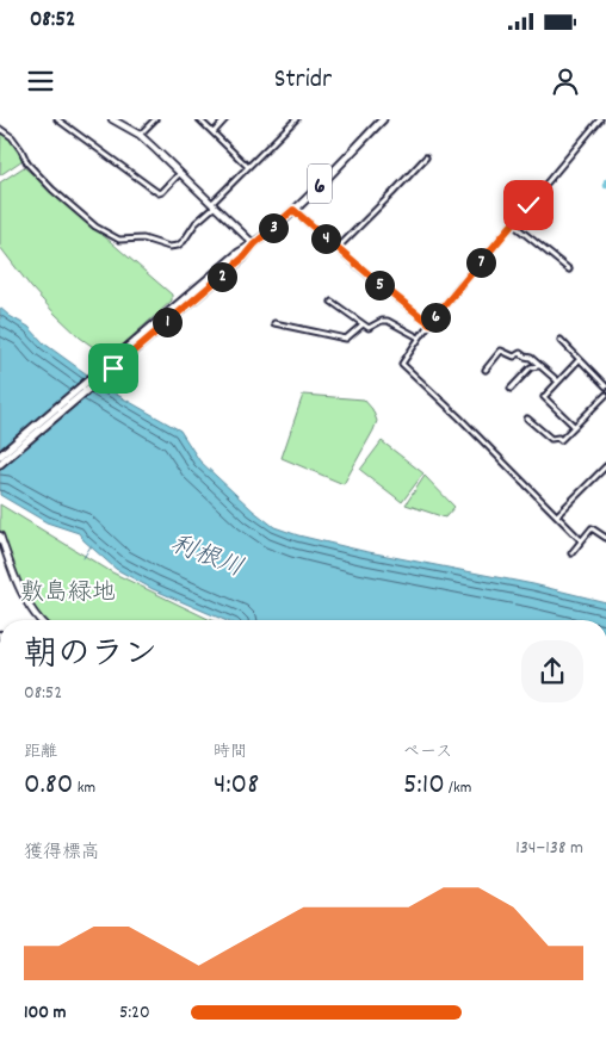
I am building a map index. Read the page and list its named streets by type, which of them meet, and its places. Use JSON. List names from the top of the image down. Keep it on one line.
{"streets":{"main road":["6"]},"water":["利根川"],"parks":["敷島緑地"],"page":{"status":"08:52","header":"Stridr","pins":["3","4","7","2","5","6","1"],"heading":["朝のラン","08:52"],"stats":[["距離","0.80 km"],["時間","4:08"],["ペース","5:10 /km"]],"chart":["獲得標高","134–138 m"],"list":[{"name":"100 m","note":"5:20"}]}}
